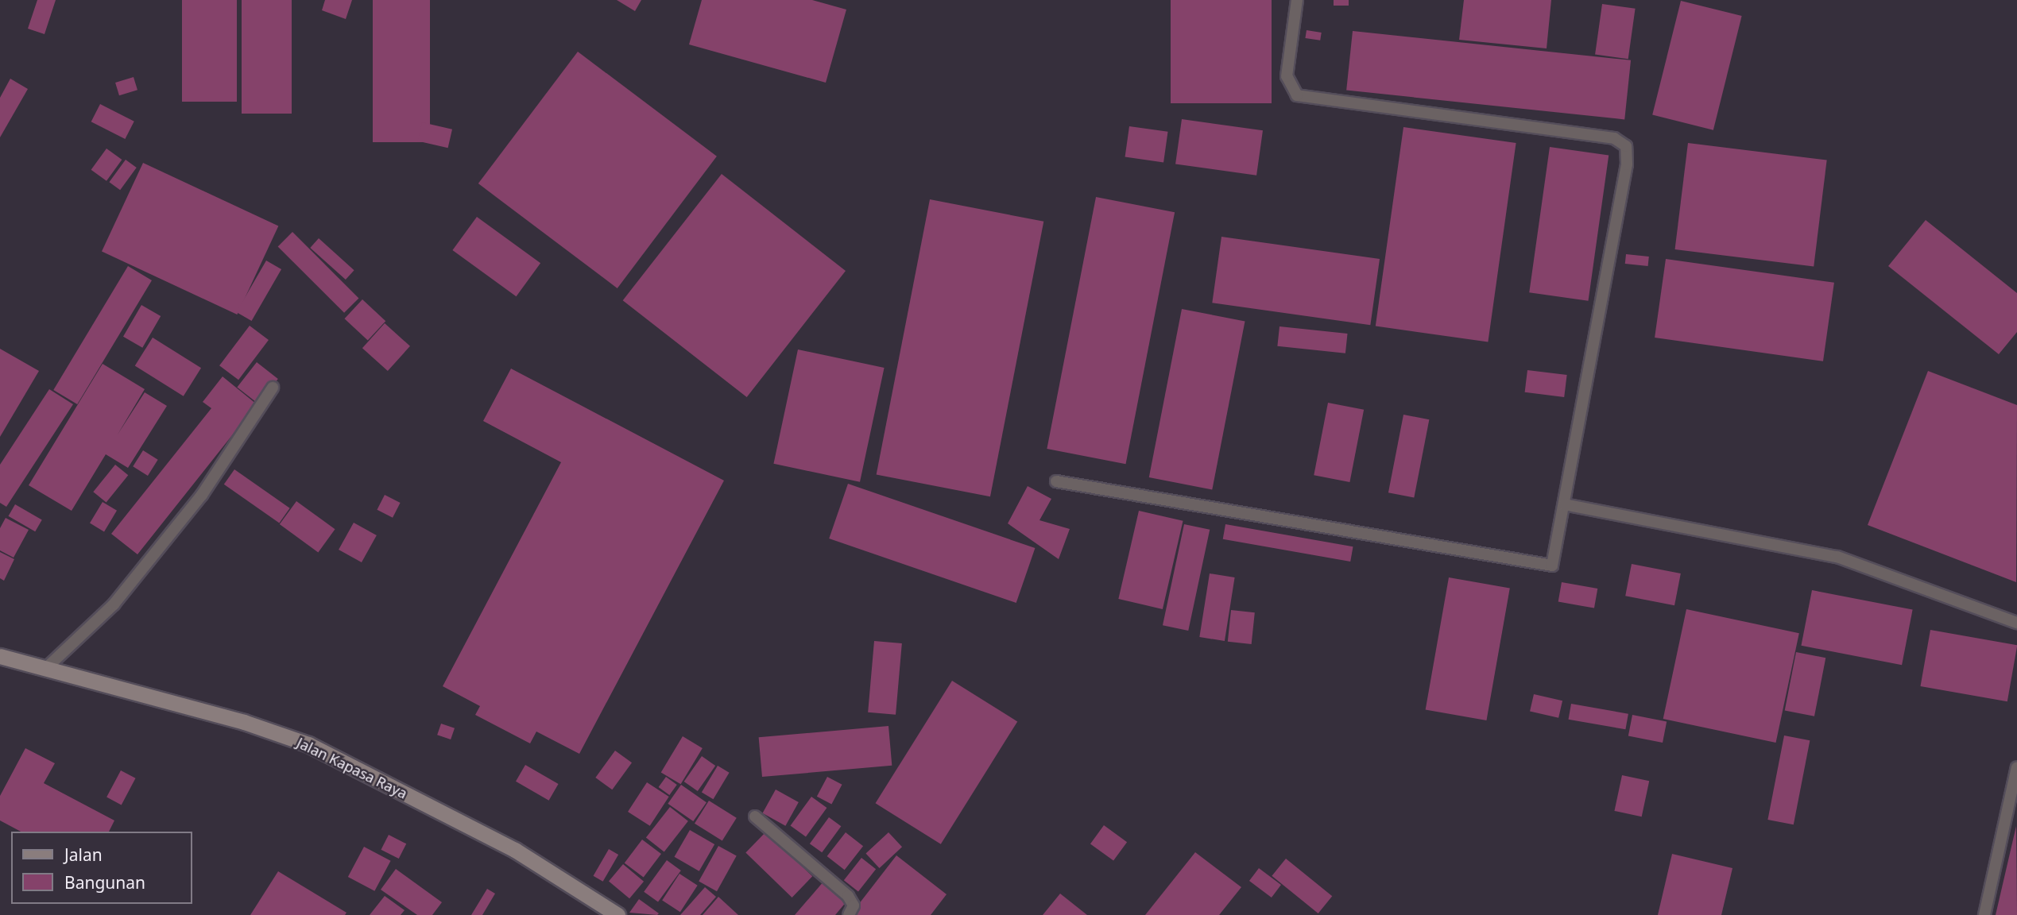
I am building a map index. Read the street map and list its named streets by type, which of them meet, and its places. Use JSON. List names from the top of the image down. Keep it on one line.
{"streets":{"main road":["Jalan Kapasa Raya"]},"legend":["Jalan","Bangunan"]}
